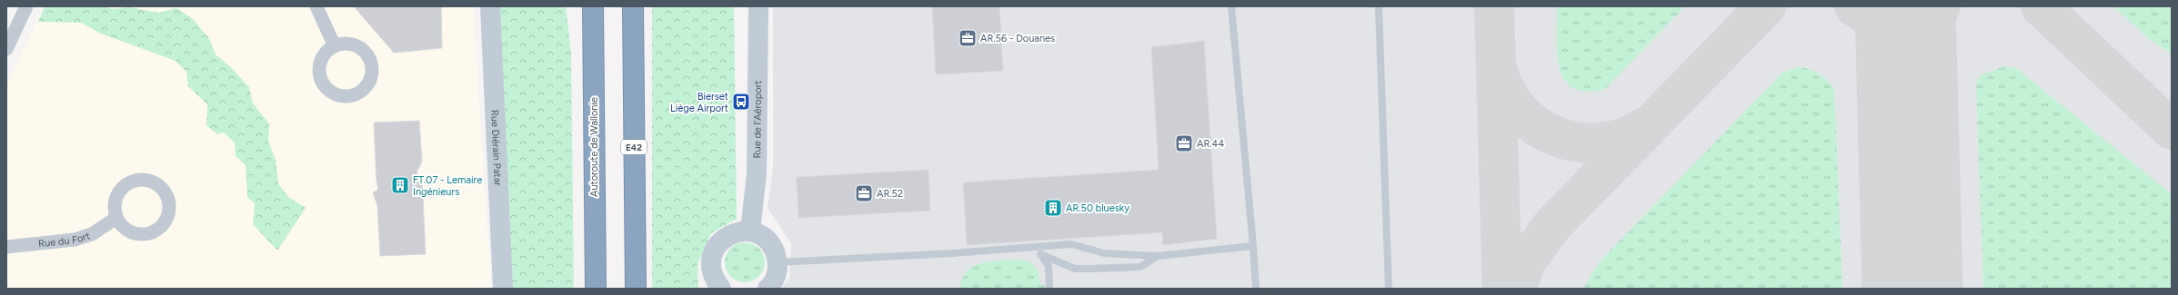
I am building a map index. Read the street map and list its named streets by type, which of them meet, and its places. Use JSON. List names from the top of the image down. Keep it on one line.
{"streets":{"highway":["Autoroute de Wallonie","E42"],"street":["Rue de l'Aéroport","Rue Diérain Patar","Rue du Fort"]},"places":{"office":["AR.56 - Douanes","AR.44","AR.52"],"bus stop":["Bierset Liège Airport"],"building":["FT.07 - Lemaire Ingénieurs","AR.50 bluesky"]}}
